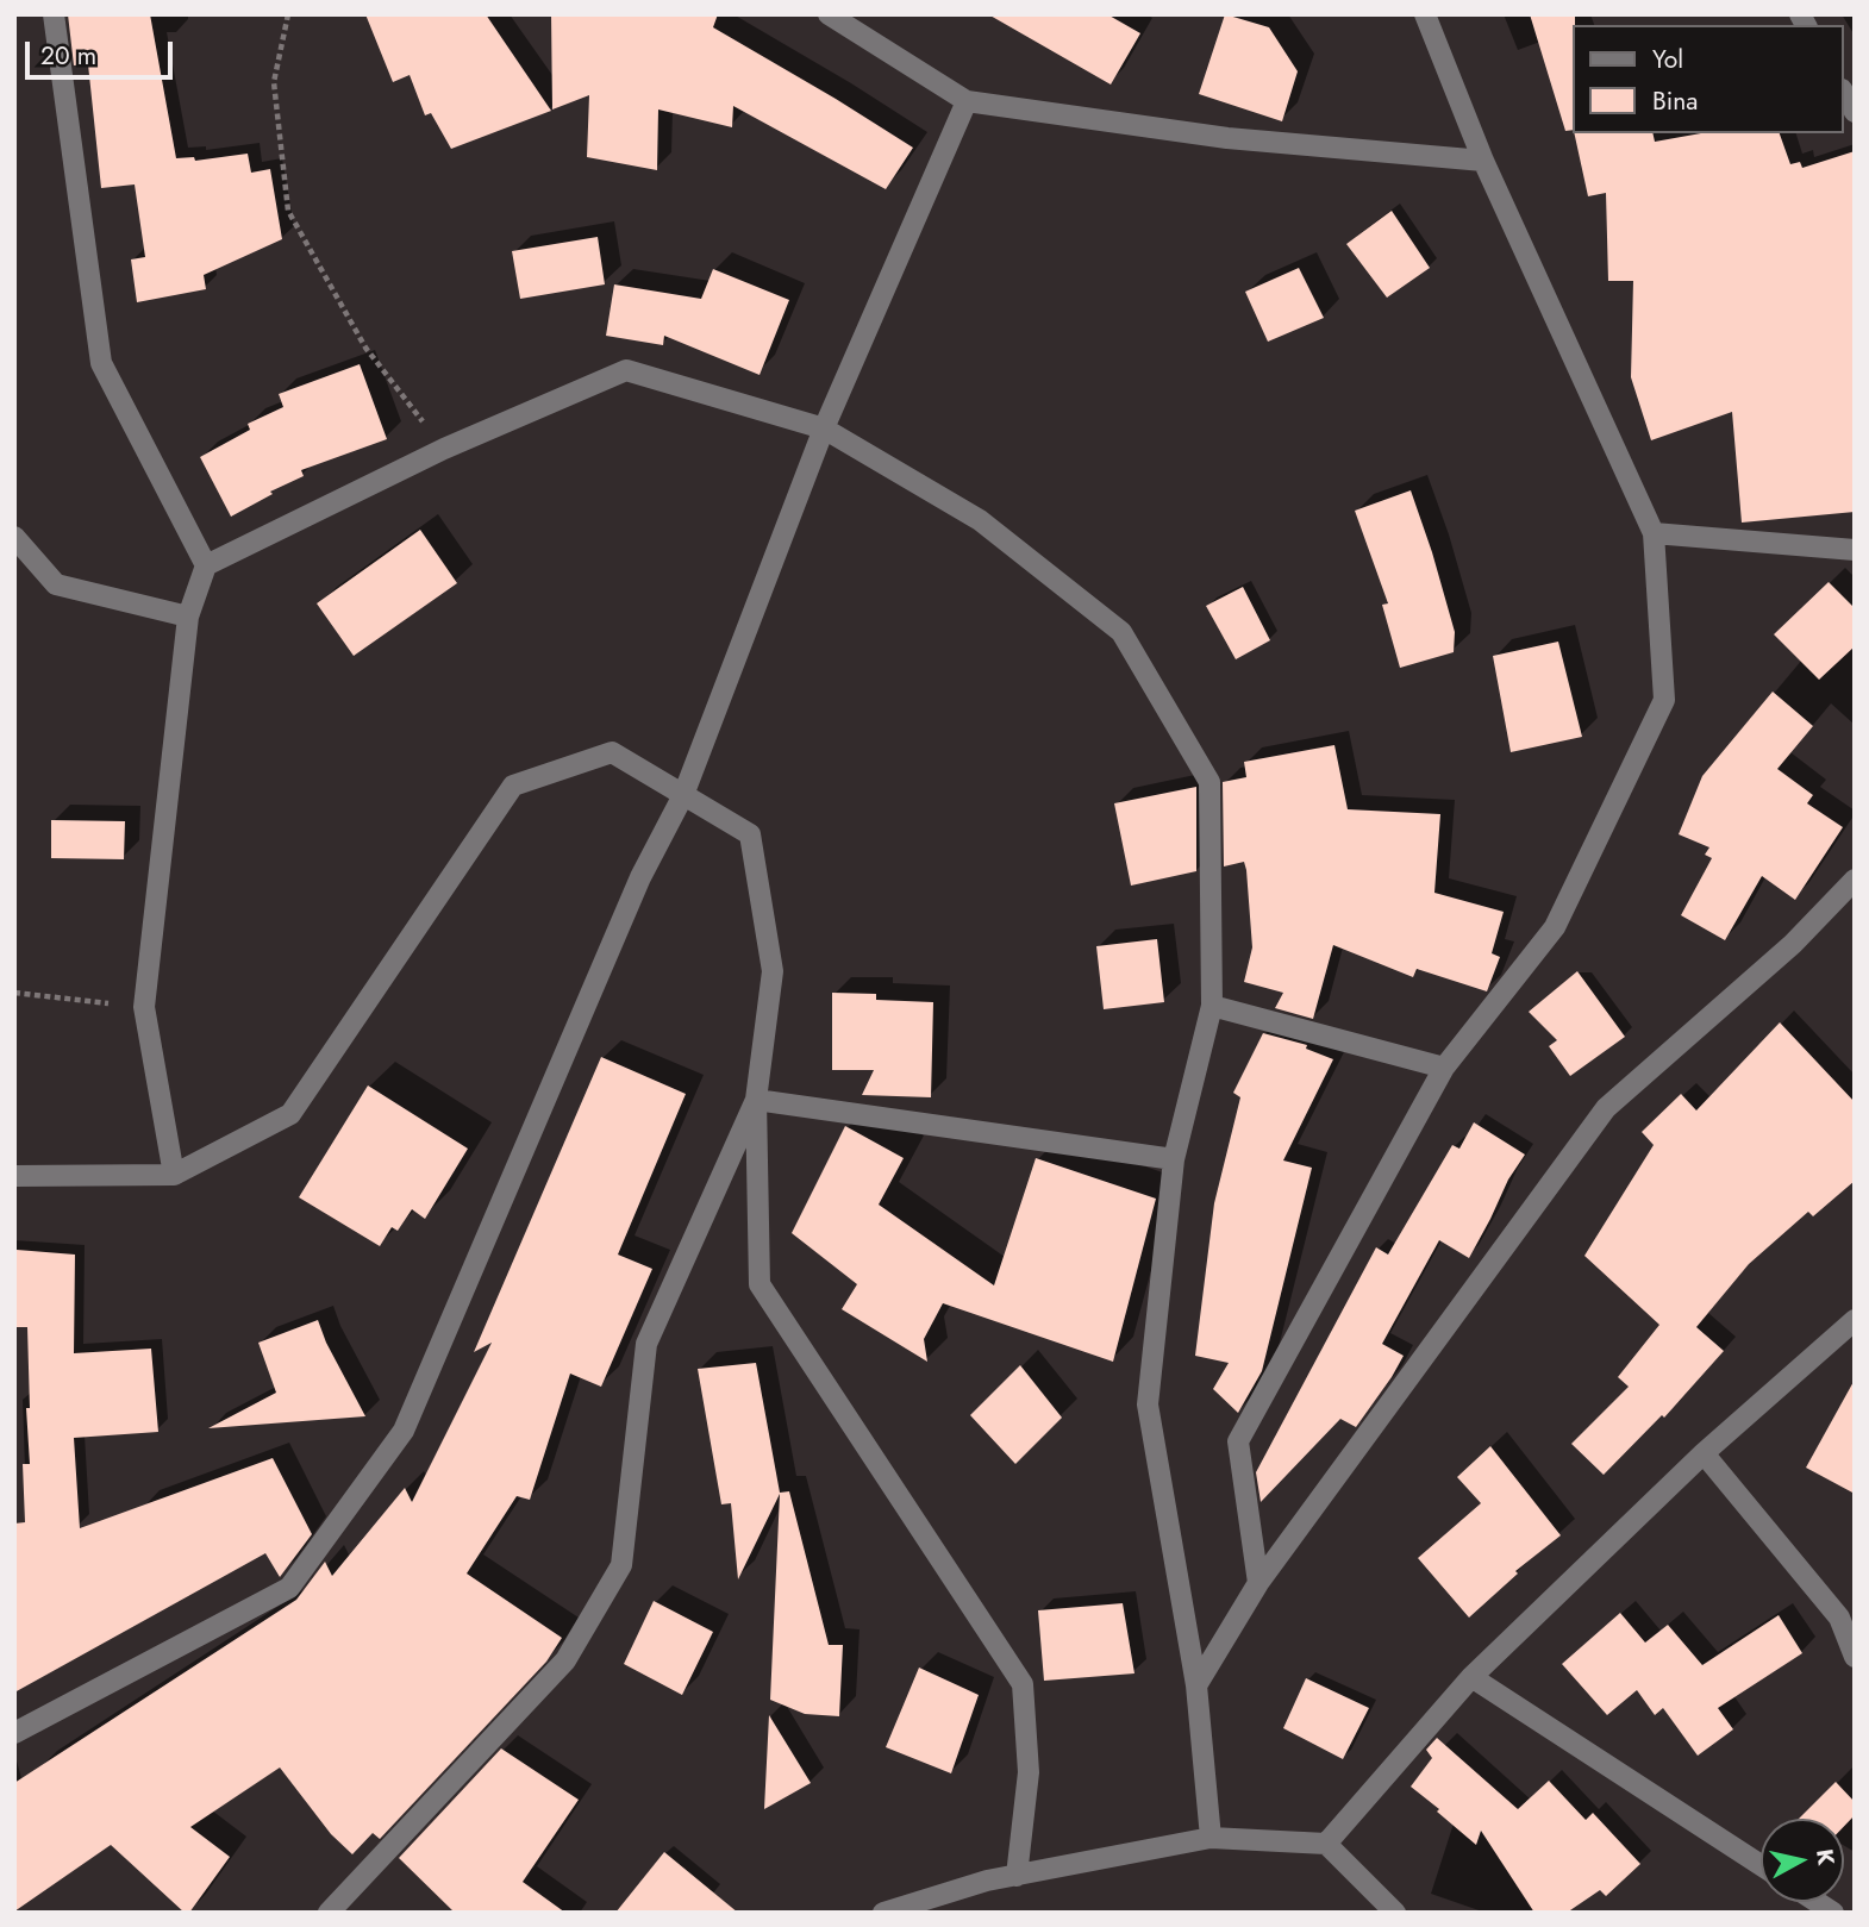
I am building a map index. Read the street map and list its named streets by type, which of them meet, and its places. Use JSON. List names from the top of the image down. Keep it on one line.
{"legend":["Yol","Bina"],"scale_bar":"20 m","north":"right"}
